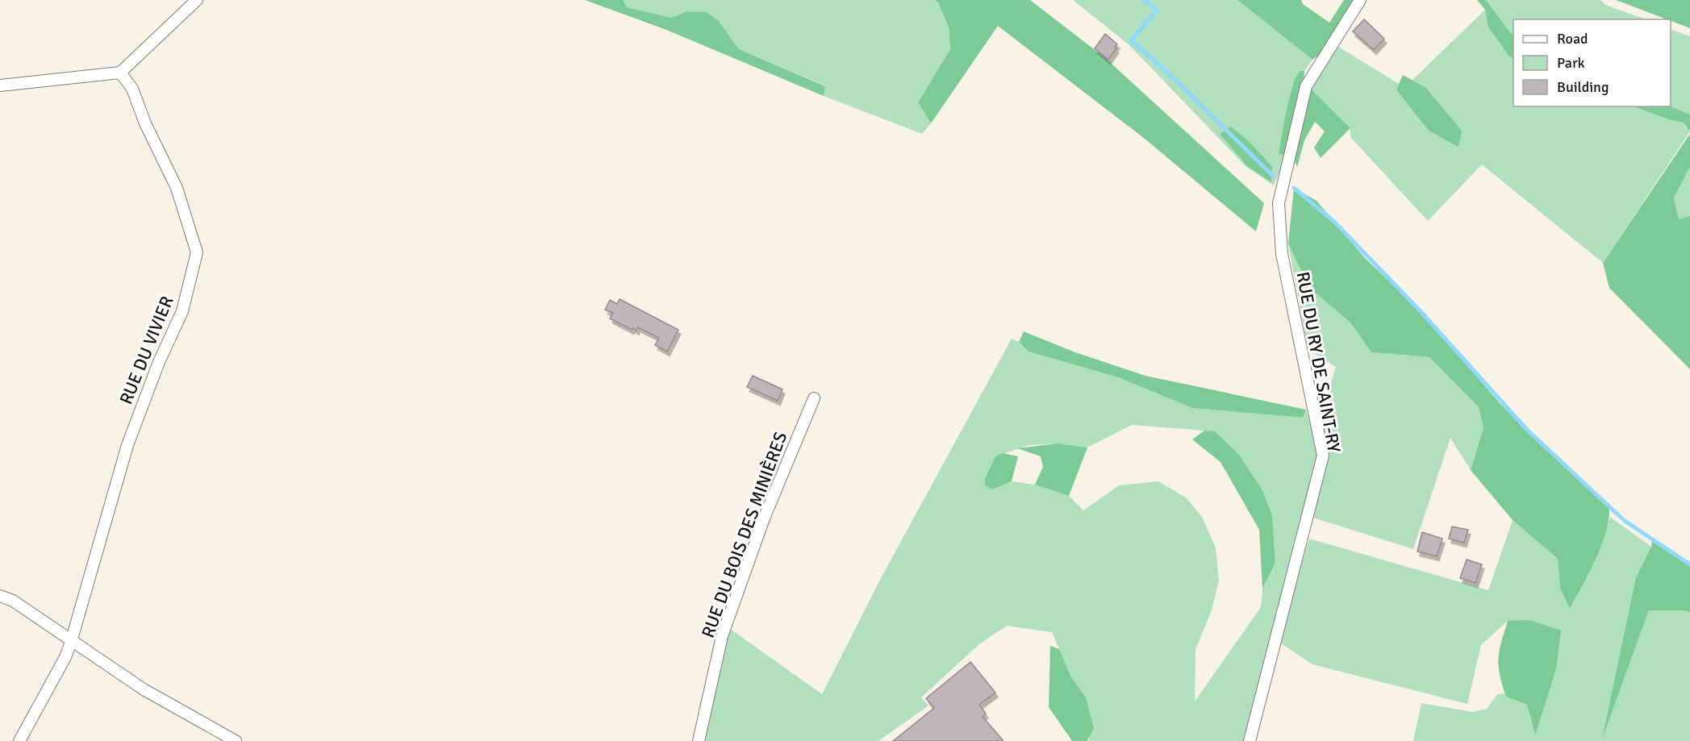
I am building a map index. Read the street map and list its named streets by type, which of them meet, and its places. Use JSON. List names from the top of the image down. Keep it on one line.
{"streets":{"street":["RUE DU VIVIER","RUE DU RY DE SAINT-RY","RUE DU BOIS DES MINIÈRES"]},"legend":["Road","Park","Building"]}
